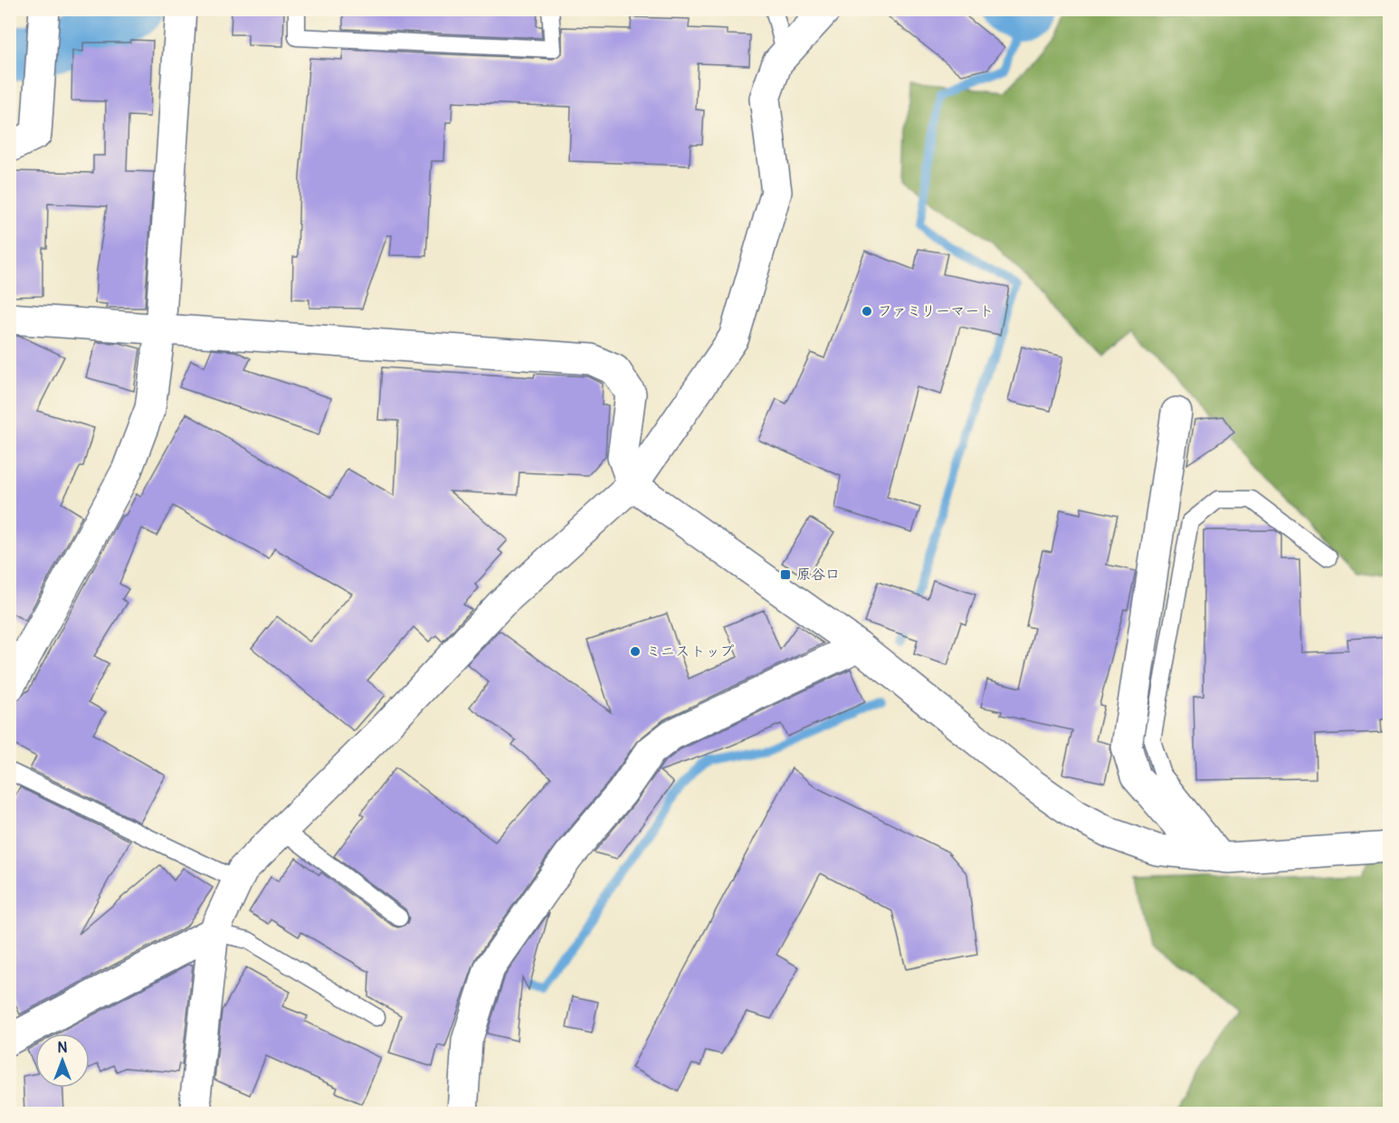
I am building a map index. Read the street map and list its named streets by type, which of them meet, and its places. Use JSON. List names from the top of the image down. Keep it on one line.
{"places":{"other":["ファミリーマート","ミニストップ"],"transit":["原谷口"]},"north":"top"}
